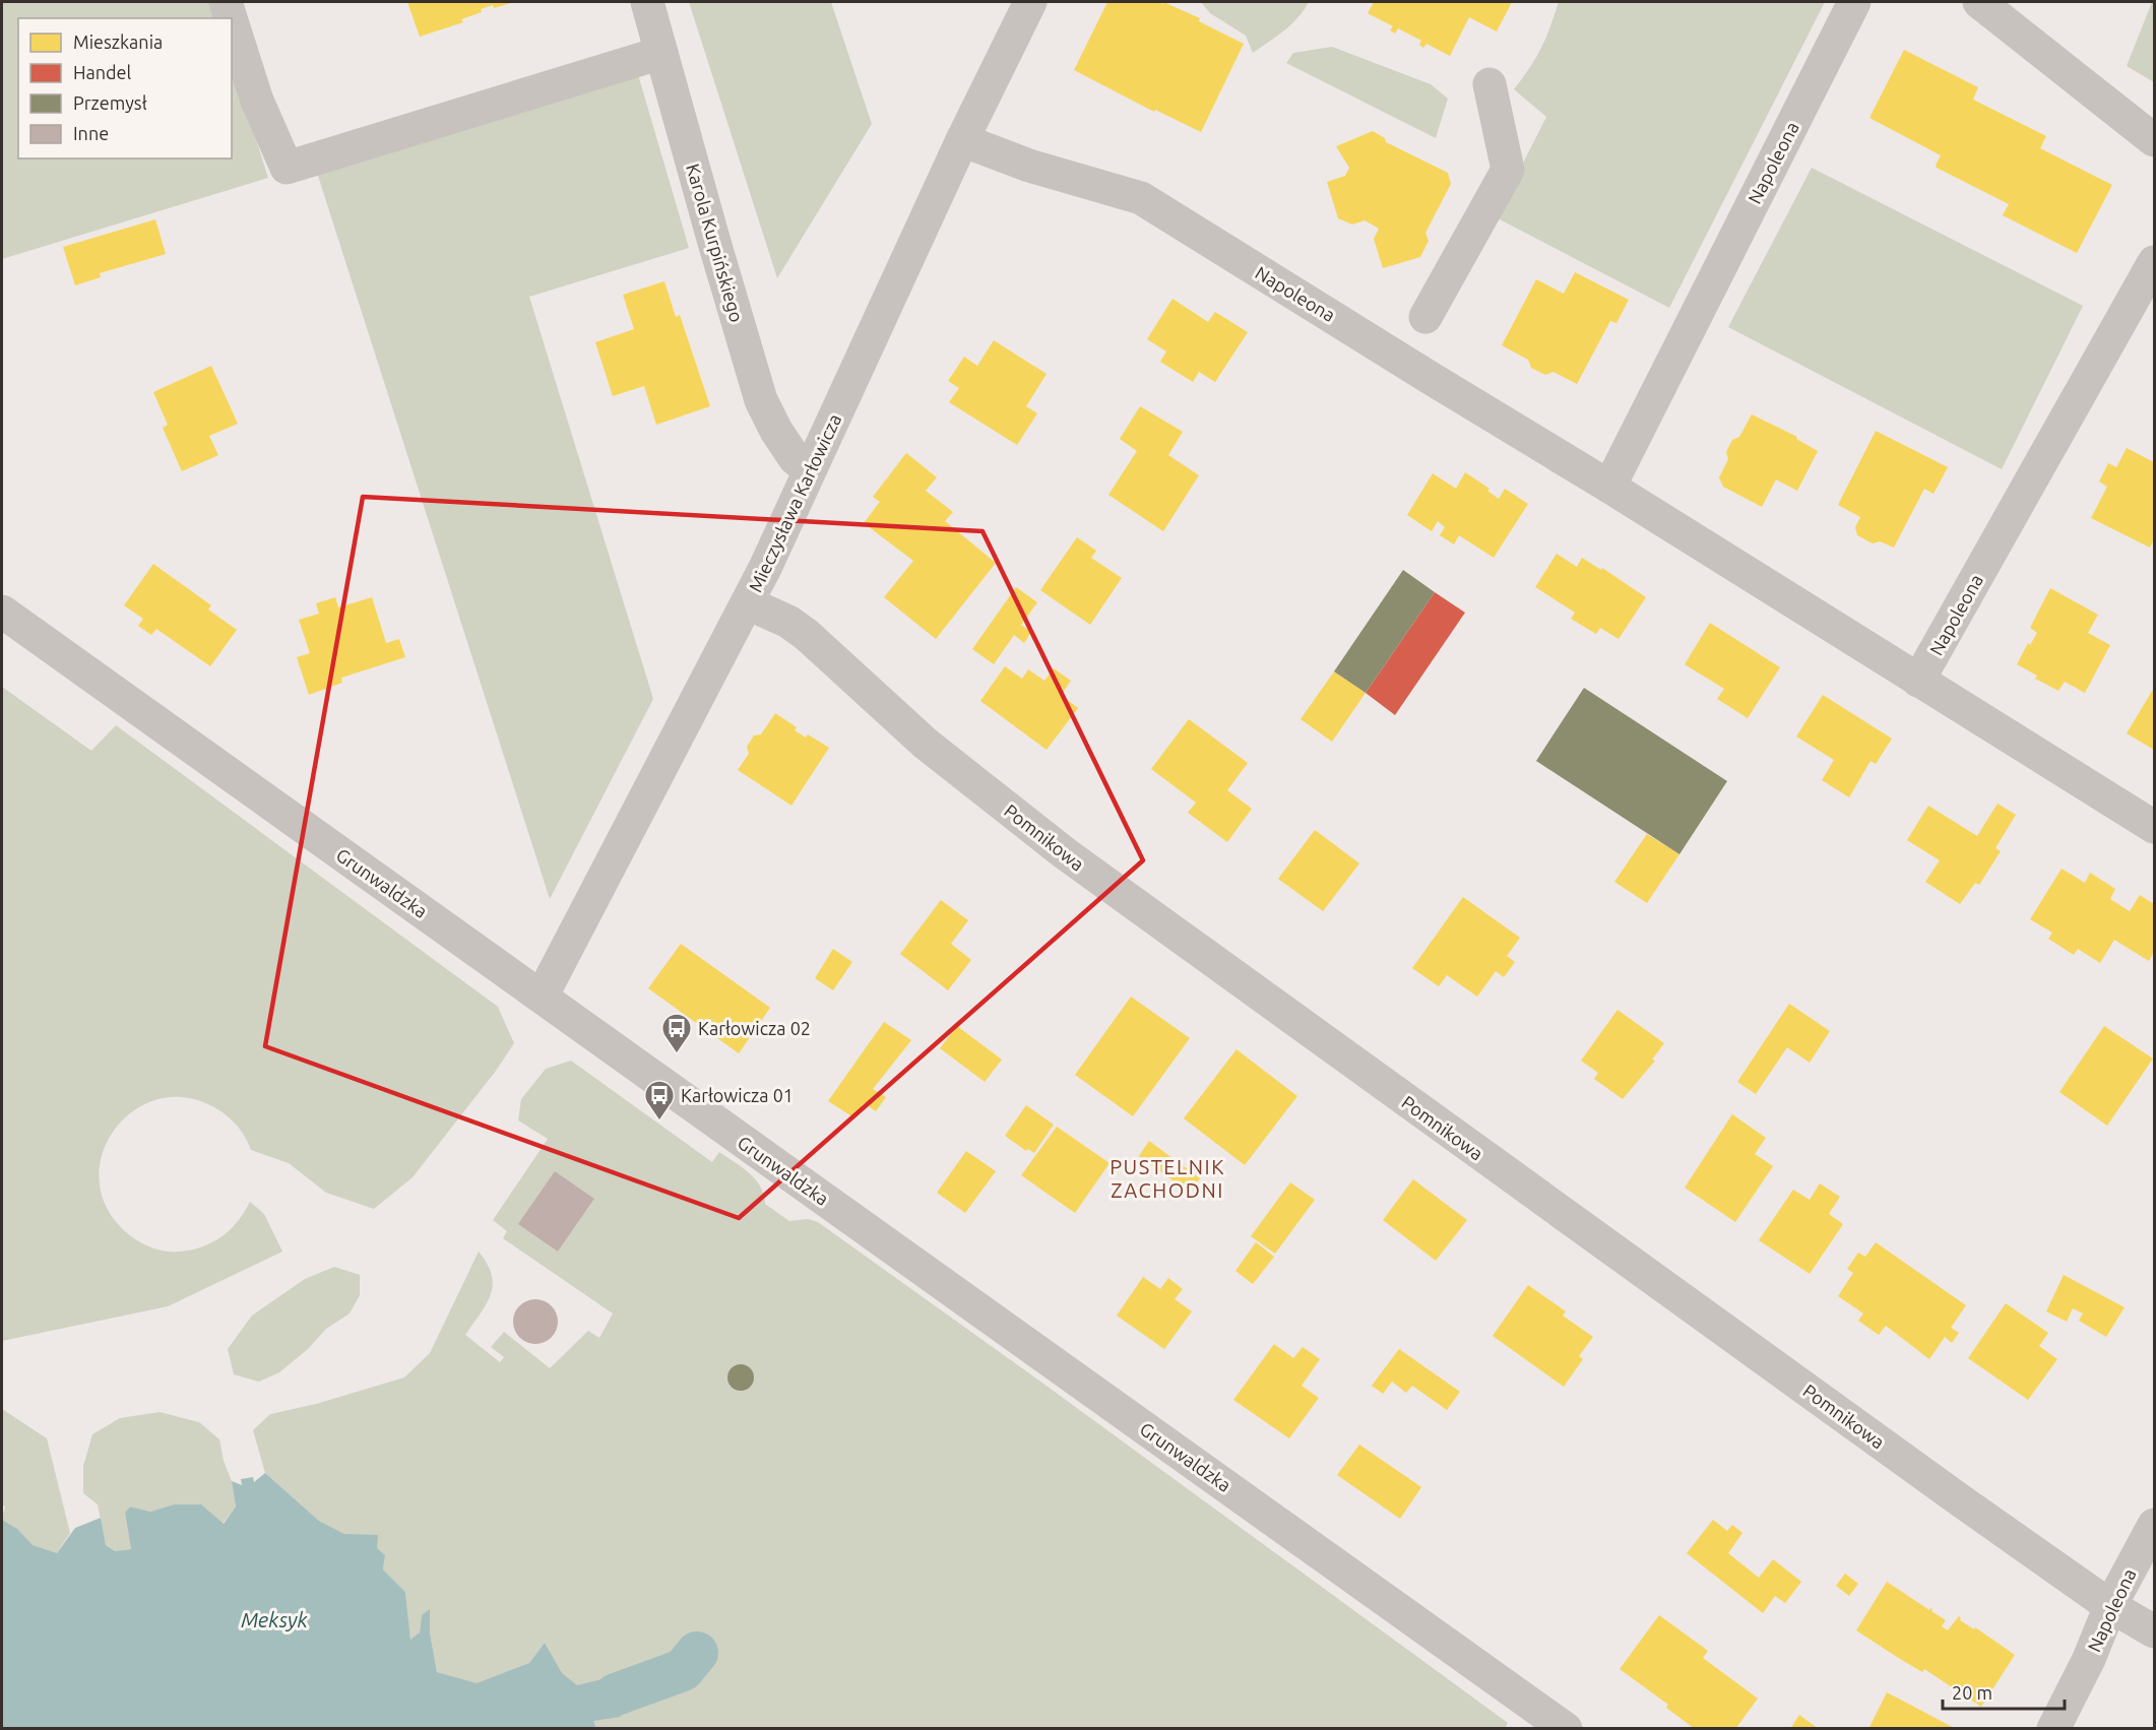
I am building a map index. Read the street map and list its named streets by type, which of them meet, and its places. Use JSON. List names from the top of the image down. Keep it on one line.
{"streets":{"street":["Napoleona","Karola Kurpińskiego","Mieczysława Karłowicza","Pomnikowa","Grunwaldzka"]},"crossings":[["Napoleona","Mieczysława Karłowicza"],["Napoleona","Pomnikowa"],["Karola Kurpińskiego","Mieczysława Karłowicza"],["Mieczysława Karłowicza","Pomnikowa"],["Mieczysława Karłowicza","Grunwaldzka"]],"districts":["PUSTELNIK ZACHODNI"],"water":["Meksyk"],"places":{"bus stop":["Karłowicza 02","Karłowicza 01"]},"legend":["Mieszkania","Handel","Przemysł","Inne"],"scale_bar":"20 m"}
